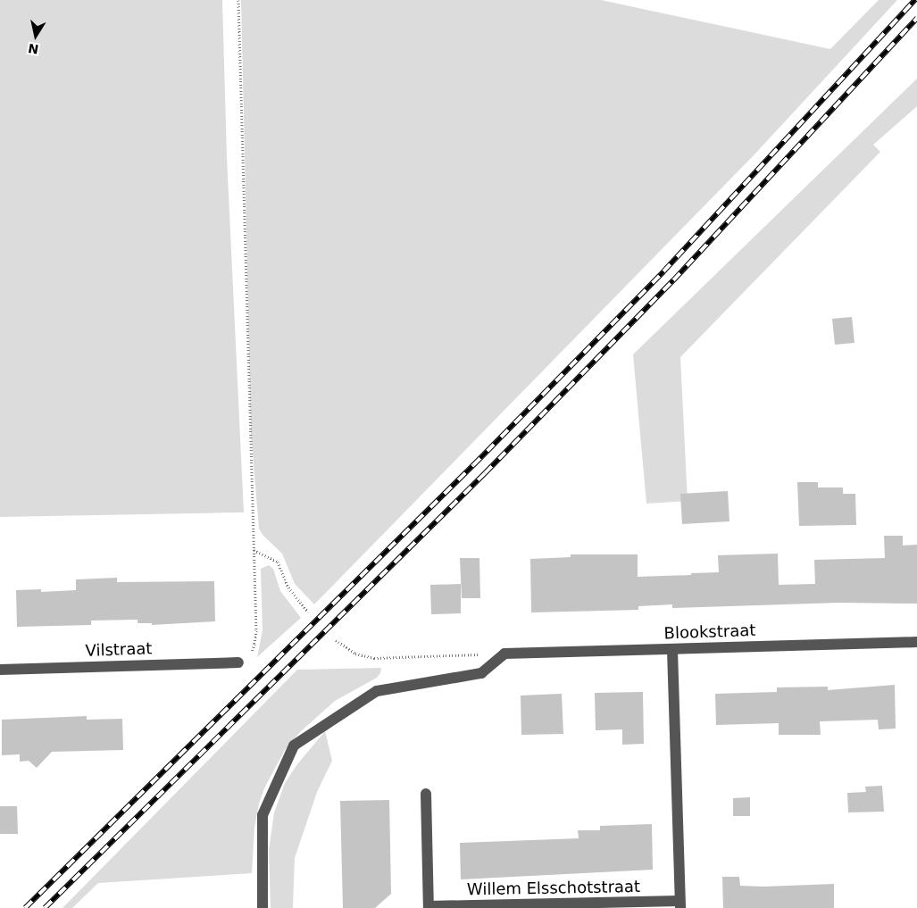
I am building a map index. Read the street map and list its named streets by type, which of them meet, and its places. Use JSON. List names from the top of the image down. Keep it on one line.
{"streets":{"street":["Blookstraat","Vilstraat","Willem Elsschotstraat"]},"crossings":[["Blookstraat","Willem Elsschotstraat"]],"north":"bottom"}
